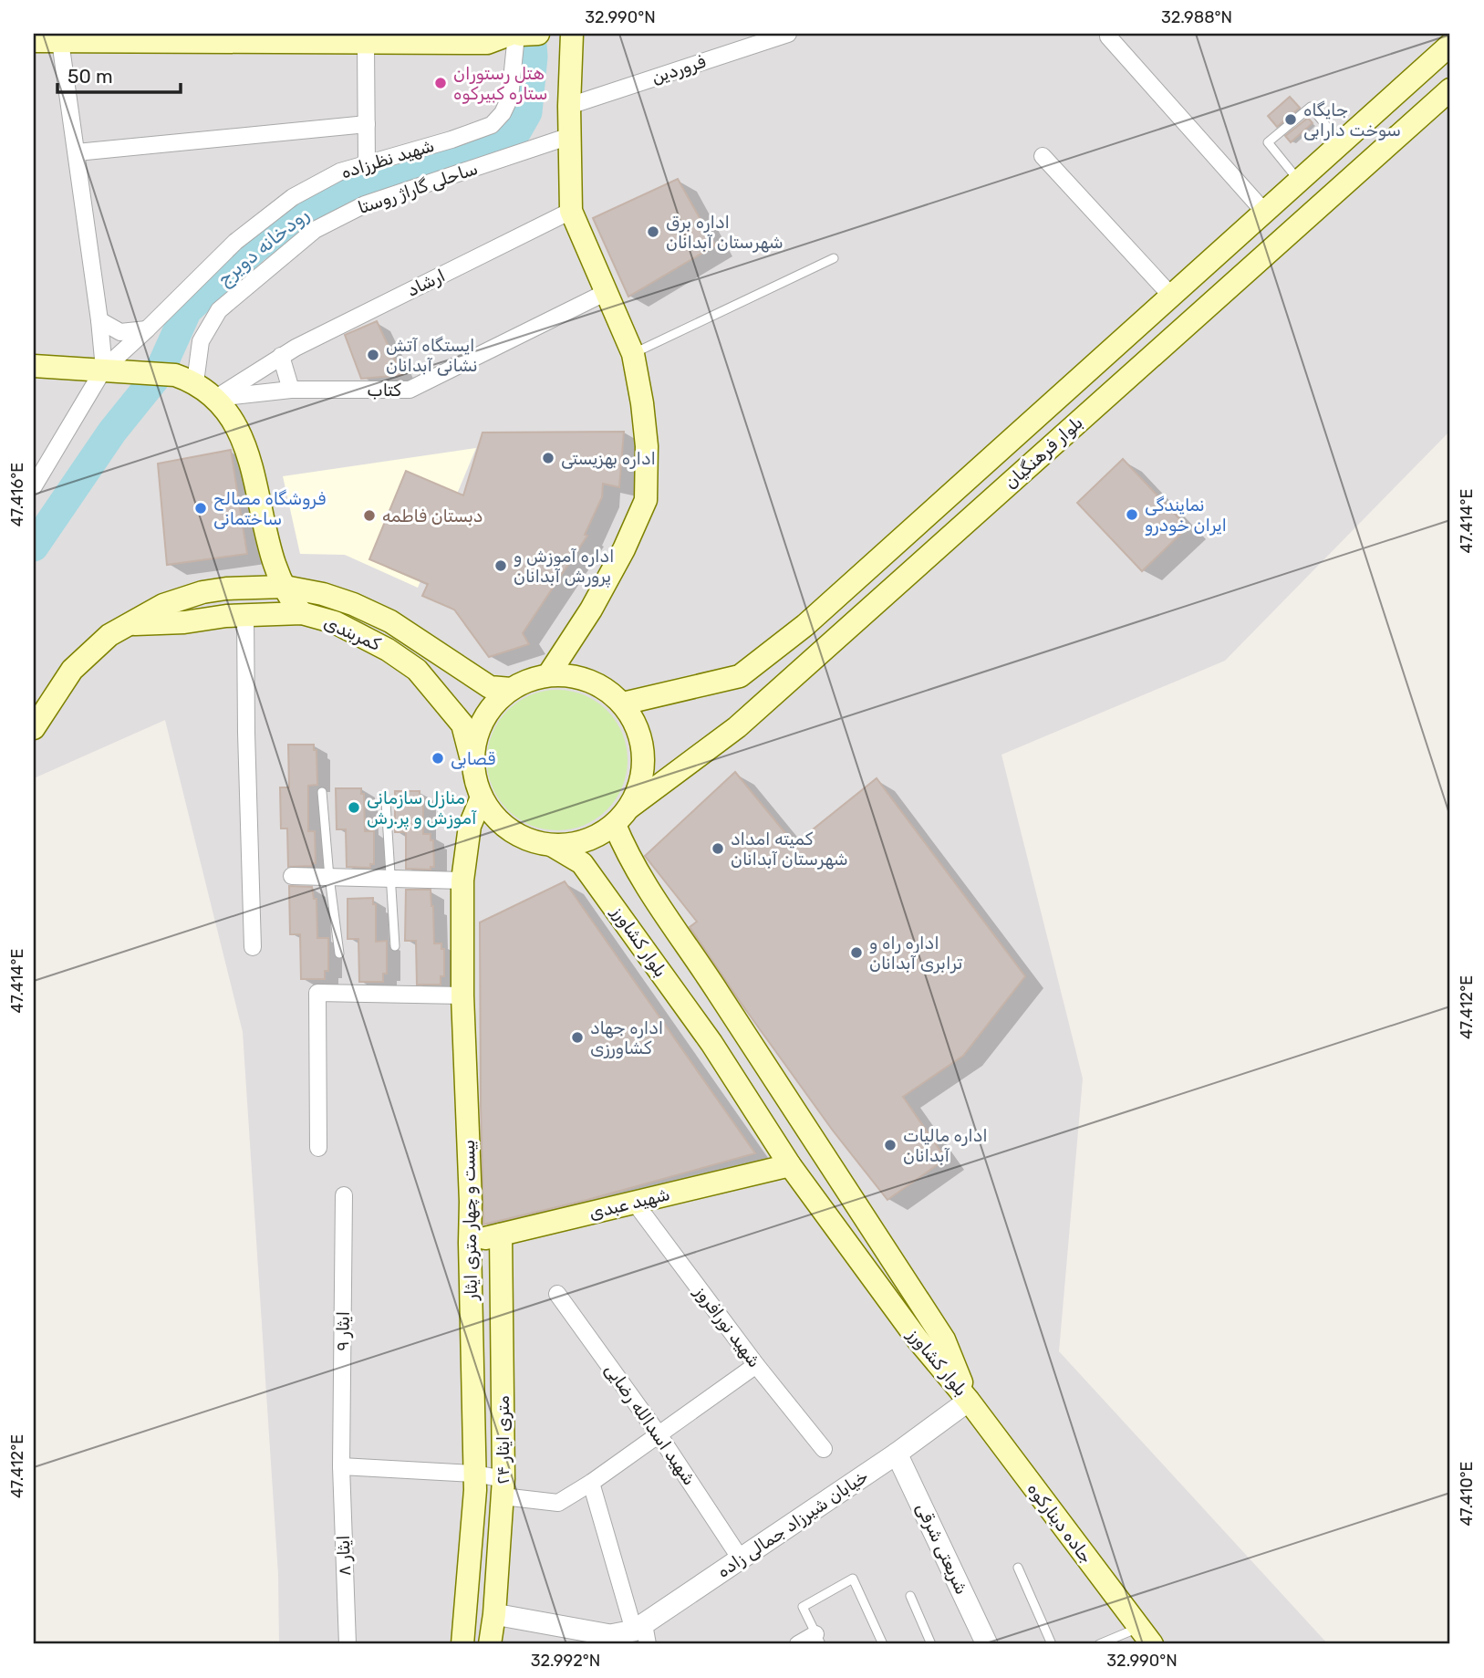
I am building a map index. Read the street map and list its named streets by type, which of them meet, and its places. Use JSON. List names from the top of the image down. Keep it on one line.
{"streets":{"main road":["بلوار فرهنگیان","کمربندی","بلوار کشاورز","شهید عبدی","بیست و چهار متری ایثار","۲۴ متری ایثار","جاده دینارکوه"],"street":["فروردین","شهید نظرزاده","ساحلی گاراژ روستا","ارشاد","کتاب","شهید نورافروز","ایثار ۹","شهید اسدالله رضایی","خیابان شیرزاد جمالی زاده","شریعتی شرقی","ایثار ۸"]},"crossings":[["ارشاد","کتاب"],["بلوار فرهنگیان","کمربندی"],["بلوار فرهنگیان","بلوار کشاورز"],["بلوار فرهنگیان","بیست و چهار متری ایثار"],["کمربندی","بلوار کشاورز"],["کمربندی","بیست و چهار متری ایثار"],["بلوار کشاورز","شهید عبدی"],["بلوار کشاورز","بیست و چهار متری ایثار"],["بلوار کشاورز","جاده دینارکوه"],["بلوار کشاورز","خیابان شیرزاد جمالی زاده"],["شهید عبدی","بیست و چهار متری ایثار"],["شهید عبدی","شهید نورافروز"],["شهید عبدی","۲۴ متری ایثار"],["ایثار ۹","ایثار ۸"],["شهید اسدالله رضایی","خیابان شیرزاد جمالی زاده"],["جاده دینارکوه","خیابان شیرزاد جمالی زاده"],["خیابان شیرزاد جمالی زاده","شریعتی شرقی"]],"water":["رودخانه دویرج"],"places":["هتل رستوران ستاره کبیرکوه","جایگاه سوخت دارابی","اداره برق شهرستان آبدانان","ایستگاه آتش نشانی آبدانان","اداره بهزیستی","فروشگاه مصالح ساختمانی","نمایندگی ایران خودرو","دبستان فاطمه","اداره آموزش و پرورش آبدانان","قصابی","منازل سازمانی آموزش و پر.رش","کمیته امداد شهرستان آبدانان","اداره راه و ترابری آبدانان","اداره جهاد کشاورزی","اداره مالیات آبدانان"],"scale_bar":"50 m","coordinates":["32.990°N","32.988°N","47.416°E","47.414°E","47.412°E","47.410°E","32.992°N"]}
